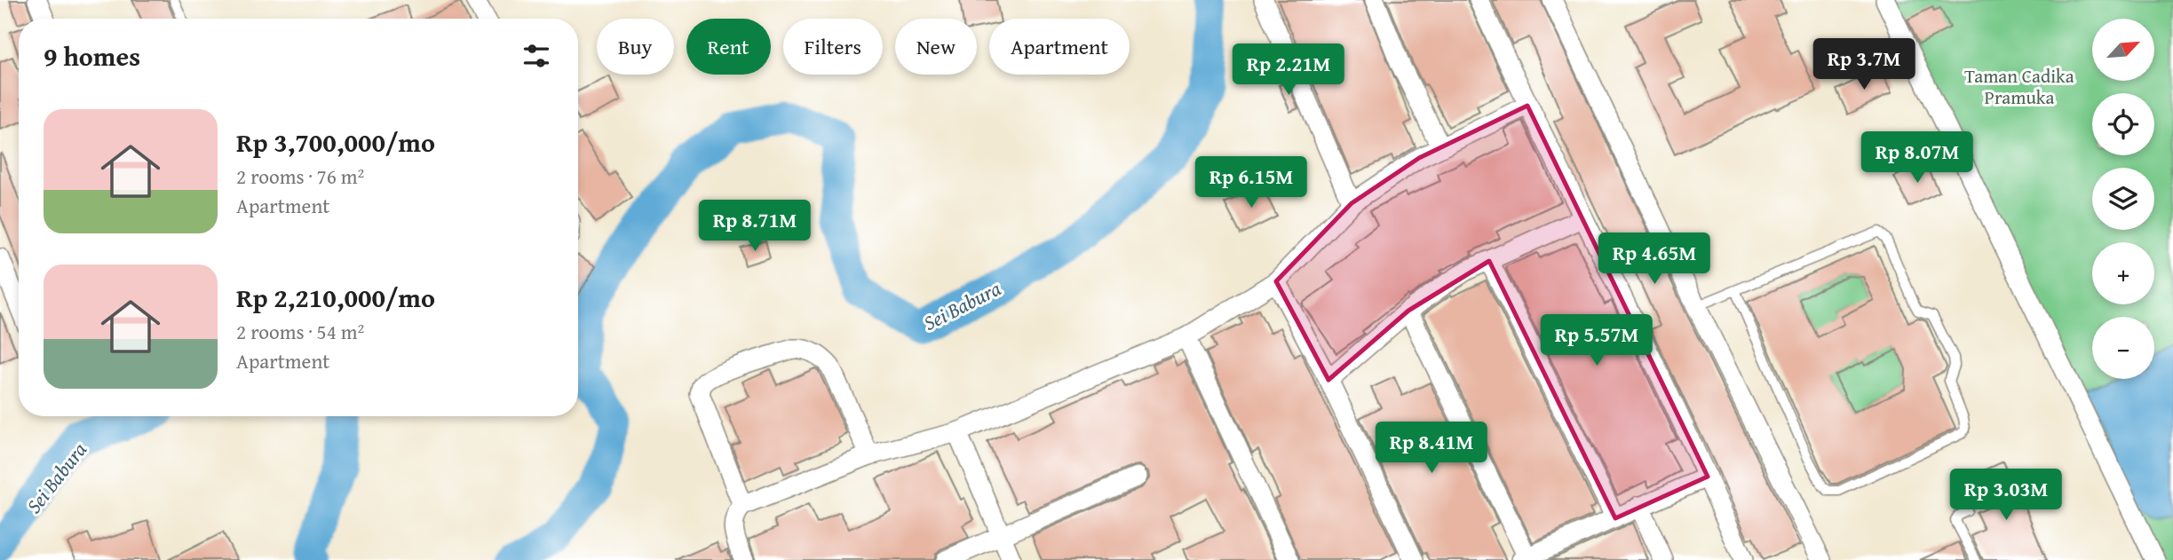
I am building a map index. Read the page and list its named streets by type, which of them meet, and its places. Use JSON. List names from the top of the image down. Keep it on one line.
{"water":["Sei Babura"],"parks":["Taman Cadika Pramuka"],"north":"top right","page":{"map_buttons":["+","−"],"chip":["Buy","Rent","Filters","New","Apartment"],"heading":"9 homes","price":["Rp 3.7M","Rp 2.21M","Rp 8.07M","Rp 6.15M","Rp 8.71M","Rp 4.65M","Rp 5.57M","Rp 8.41M","Rp 3.03M"],"list":[{"name":"Rp 3,700,000/mo","note":"2 rooms · 76 m² · Apartment"},{"name":"Rp 2,210,000/mo","note":"2 rooms · 54 m² · Apartment"}]}}
